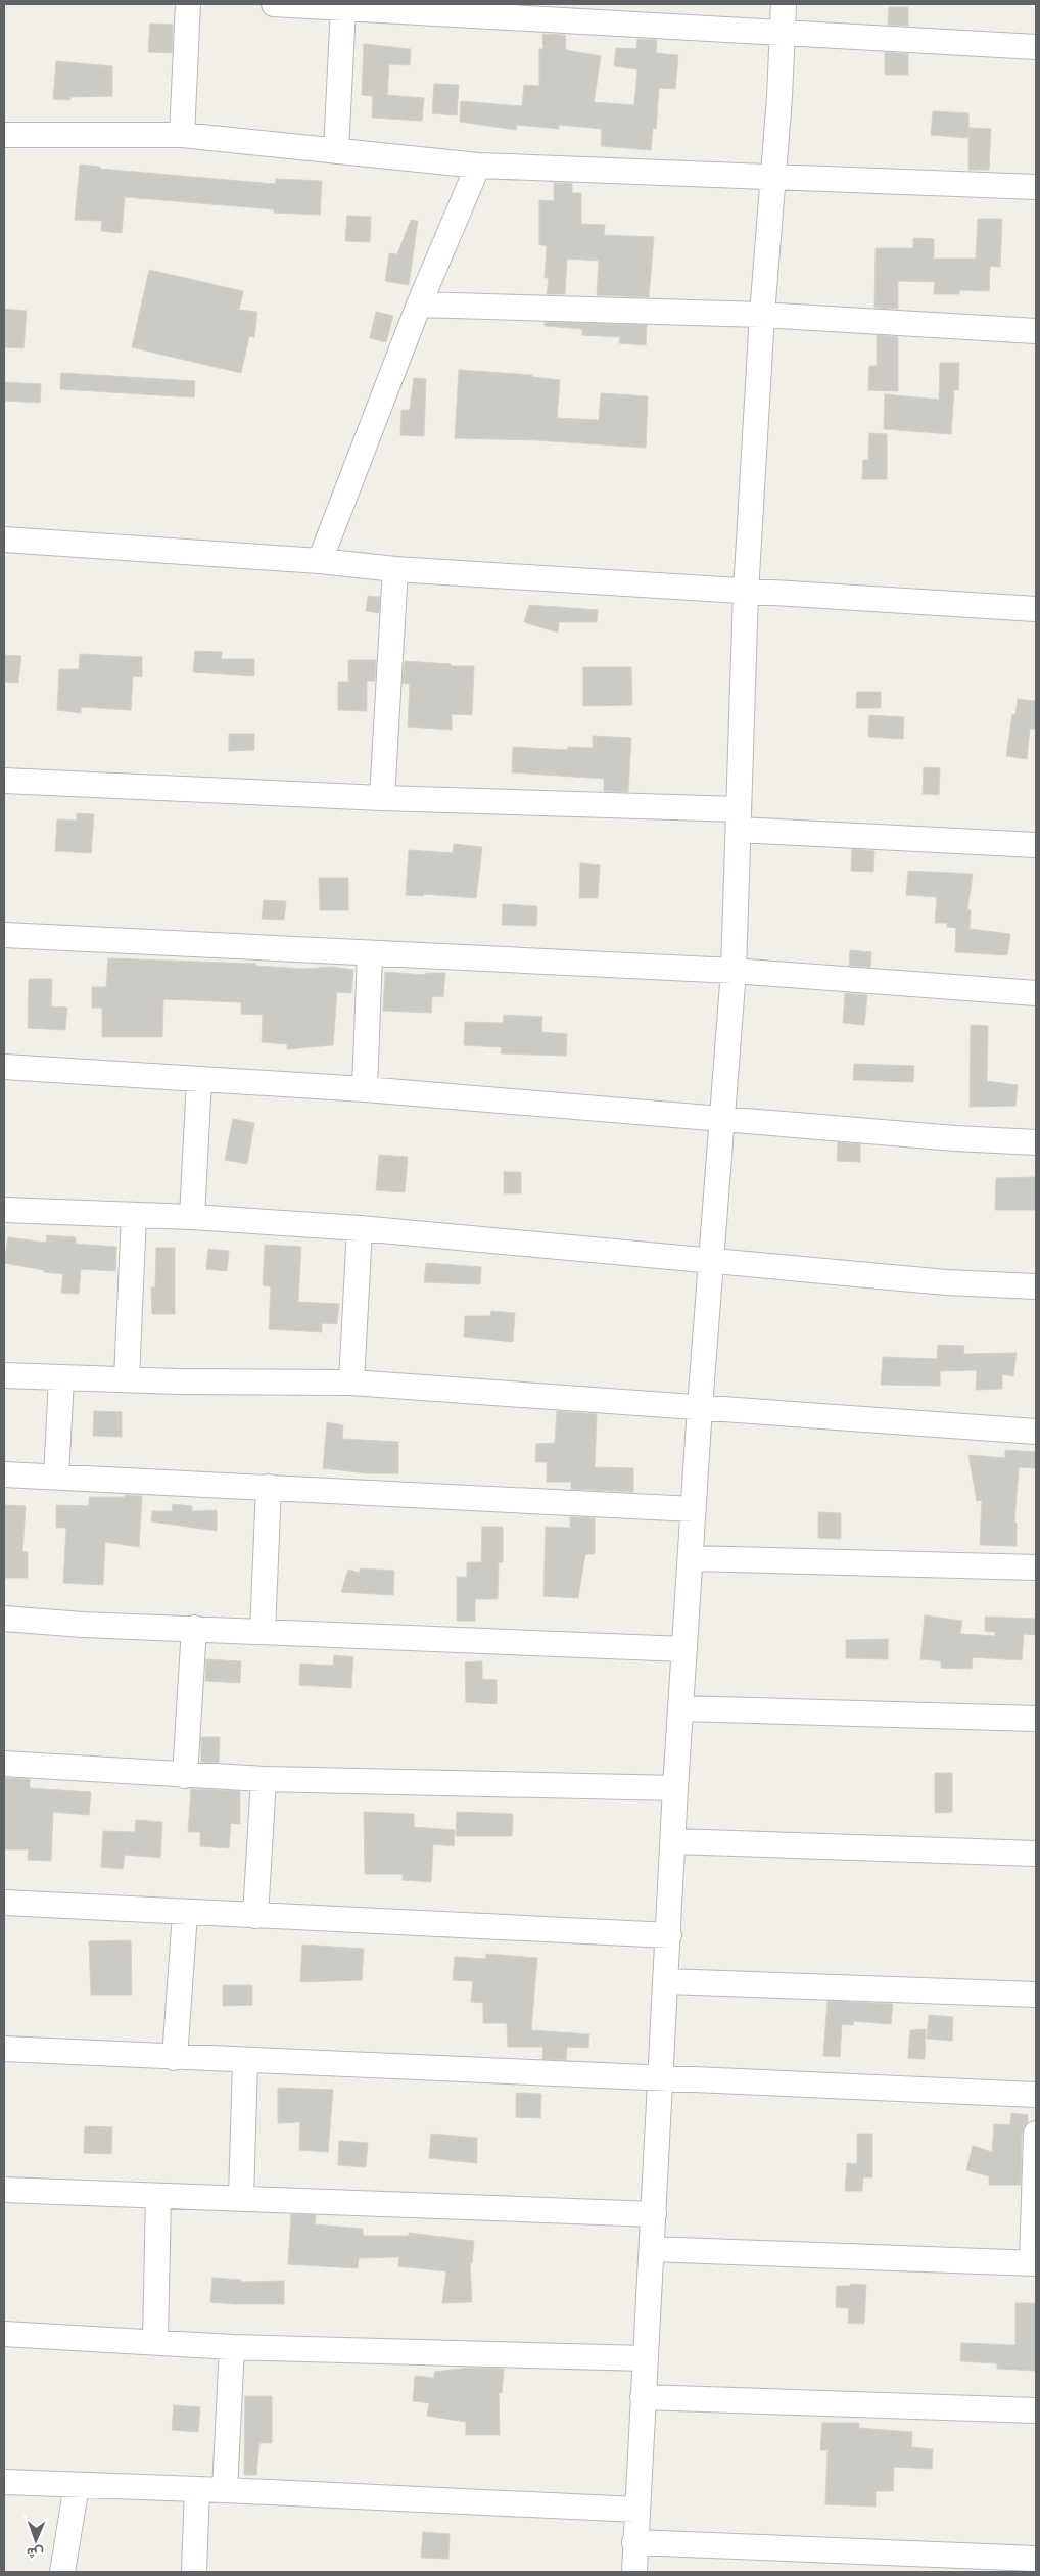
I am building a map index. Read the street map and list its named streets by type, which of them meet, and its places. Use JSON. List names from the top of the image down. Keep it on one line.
{"north":"bottom"}
